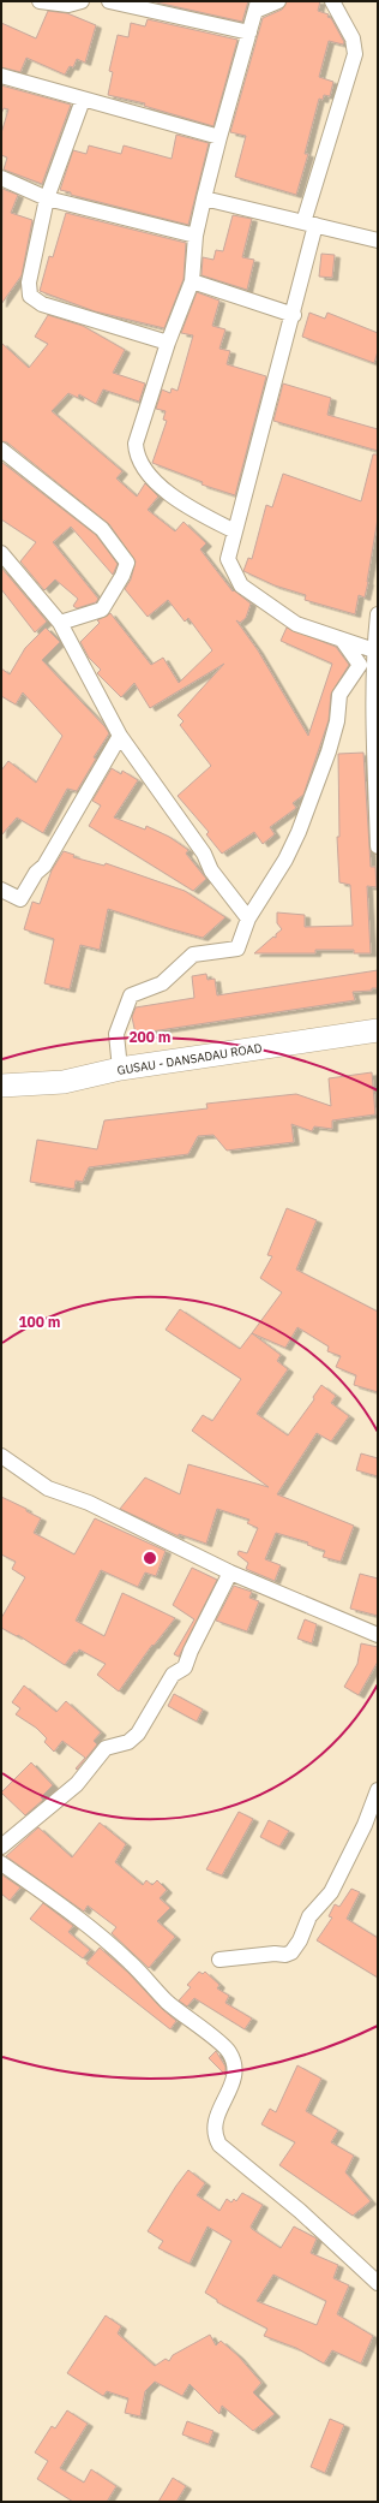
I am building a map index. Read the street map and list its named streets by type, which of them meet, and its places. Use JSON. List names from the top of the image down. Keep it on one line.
{"streets":{"main road":["GUSAU - DANSADAU ROAD"]},"rings":["200 m","100 m"]}
